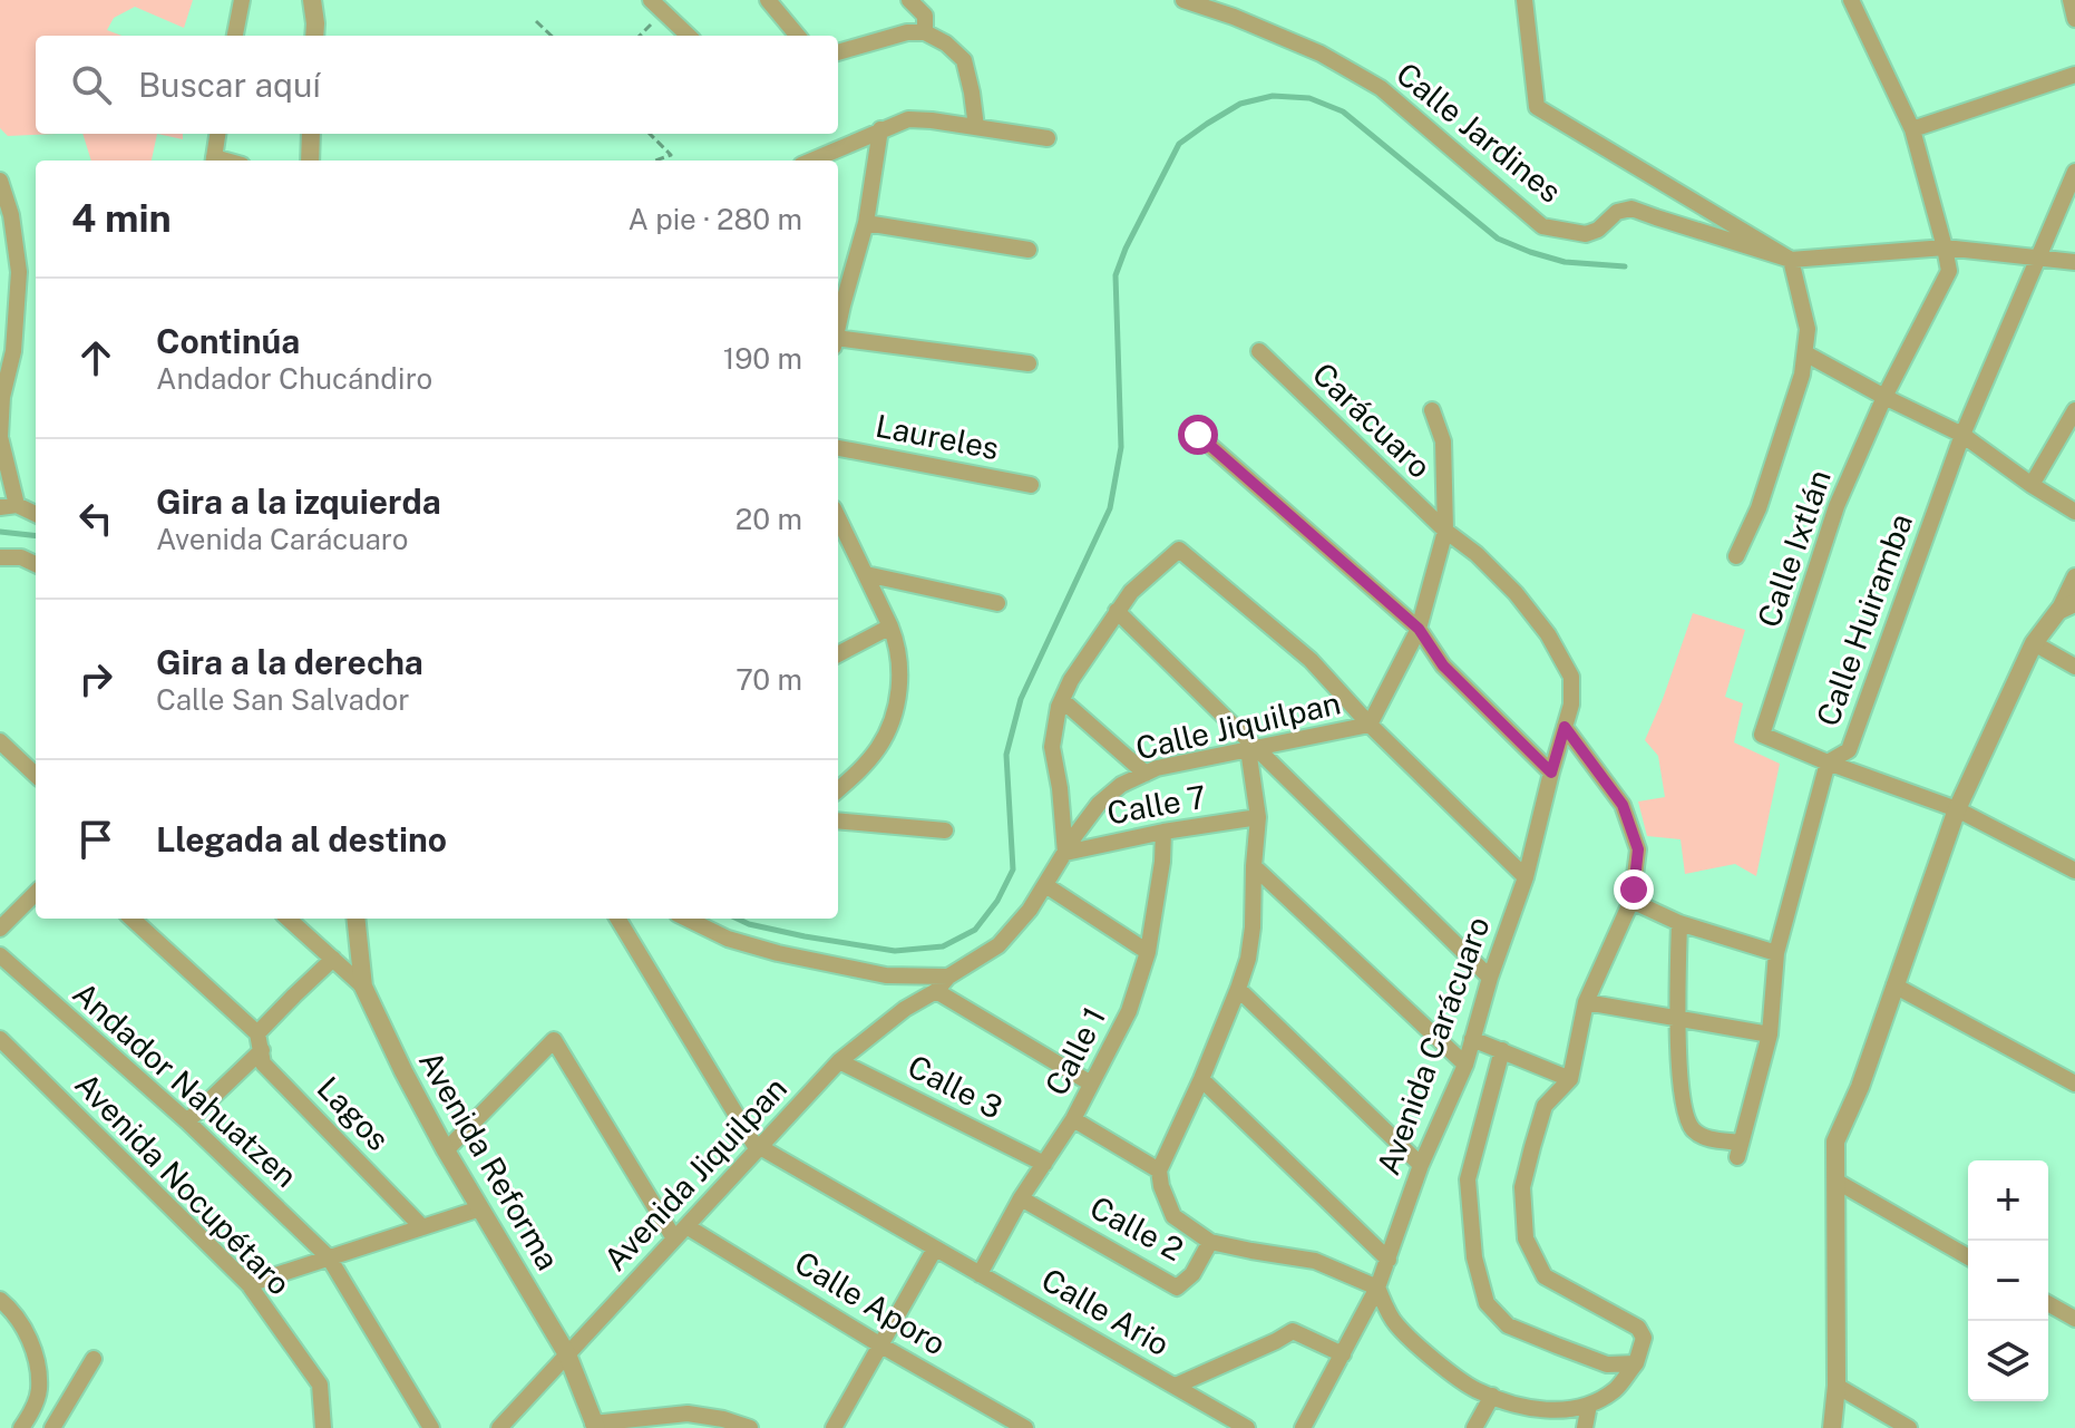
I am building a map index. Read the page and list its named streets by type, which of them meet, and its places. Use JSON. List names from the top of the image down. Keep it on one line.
{"streets":{"street":["Calle Jardines","Carácuaro","Laureles","Calle Ixtlán","Calle Huiramba","Calle Jiquilpan","Calle 7","Avenida Carácuaro","Calle 1","Andador Nahuatzen","Calle 3","Lagos","Avenida Reforma","Avenida Jiquilpan","Avenida Nocupétaro","Calle 2","Calle Aporo","Calle Ario"]},"crossings":[["Carácuaro","Calle Jiquilpan"],["Carácuaro","Avenida Carácuaro"],["Calle Ixtlán","Calle Huiramba"],["Calle Jiquilpan","Calle 7"],["Calle Jiquilpan","Avenida Carácuaro"],["Calle Jiquilpan","Avenida Jiquilpan"],["Calle 7","Calle 1"],["Calle 1","Calle 3"],["Calle 1","Calle 2"],["Calle 1","Calle Ario"],["Calle 3","Avenida Jiquilpan"],["Avenida Reforma","Avenida Jiquilpan"],["Avenida Jiquilpan","Calle Aporo"],["Avenida Jiquilpan","Calle Ario"]],"page":{"search":"Buscar aquí","heading":["4 min","A pie · 280 m"],"list":[["Continúa","Andador Chucándiro","190 m"],["Gira a la izquierda","Avenida Carácuaro","20 m"],["Gira a la derecha","Calle San Salvador","70 m"],"Llegada al destino"],"map_buttons":["+","−"]}}
